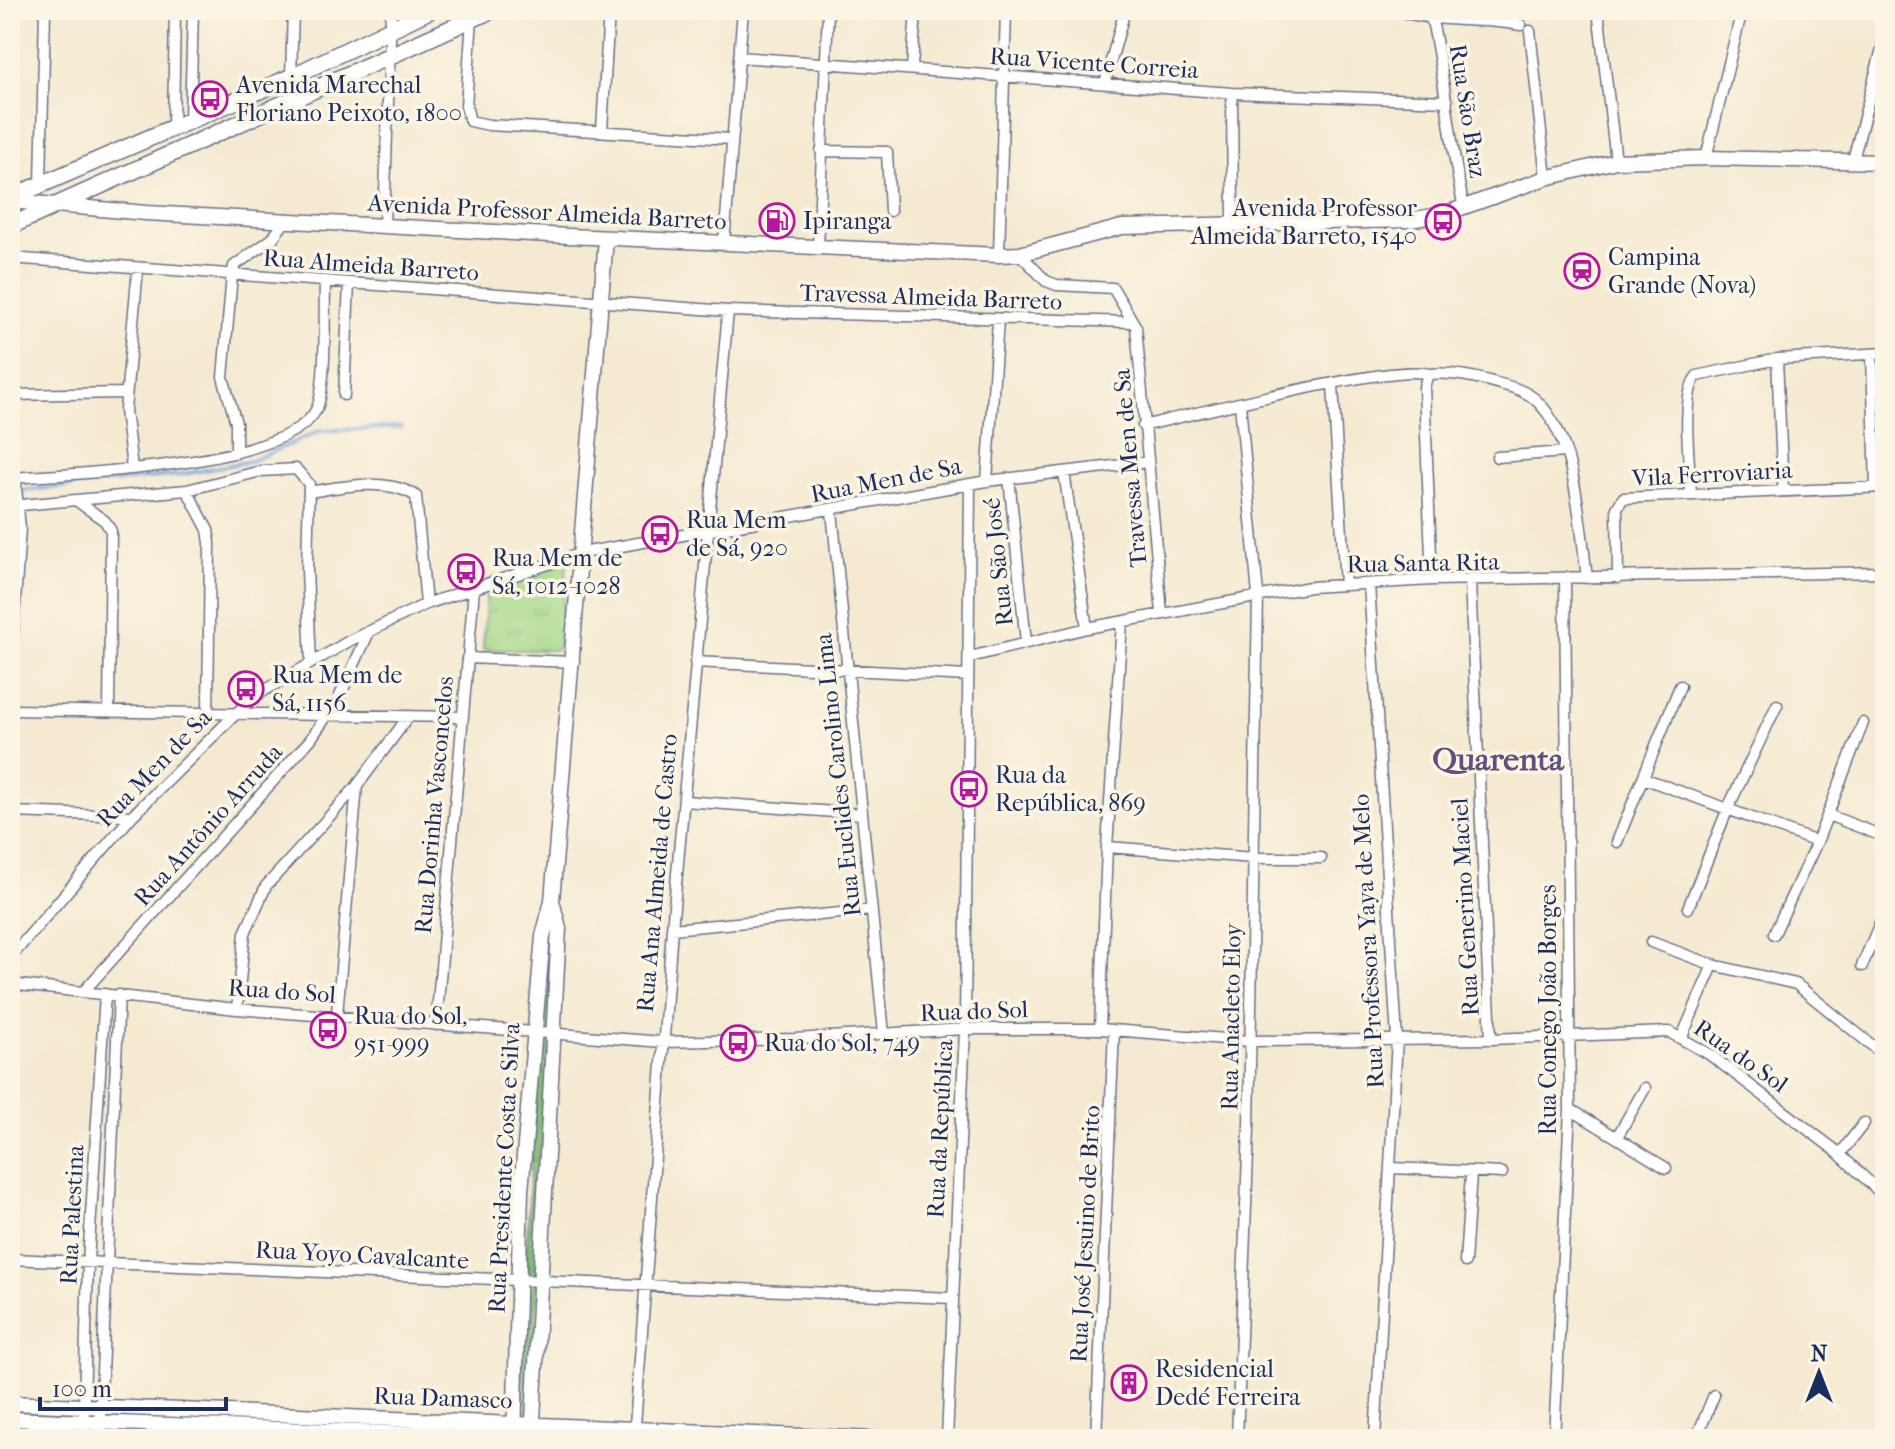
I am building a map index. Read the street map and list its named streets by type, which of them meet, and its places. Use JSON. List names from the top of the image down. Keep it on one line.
{"streets":{"street":["Rua Vicente Correia","Rua São Braz","Avenida Professor Almeida Barreto","Rua Almeida Barreto","Travessa Almeida Barreto","Travessa Men de Sa","Vila Ferroviaria","Rua Men de Sa","Rua São José","Rua Santa Rita","Rua Euclides Carolino Lima","Rua Dorinha Vasconcelos","Rua Antônio Arruda","Rua Ana Almeida de Castro","Rua Generino Maciel","Rua Professora Yaya de Melo","Rua do Sol","Rua Conego João Borges","Rua Anacleto Eloy","Rua da República","Rua Presidente Costa e Silva","Rua Palestina","Rua José Jesuino de Brito","Rua Yoyo Cavalcante","Rua Damasco"]},"crossings":[["Rua Vicente Correia","Rua São Braz"],["Rua São Braz","Avenida Professor Almeida Barreto"],["Avenida Professor Almeida Barreto","Travessa Men de Sa"],["Avenida Professor Almeida Barreto","Rua Presidente Costa e Silva"],["Rua Almeida Barreto","Travessa Almeida Barreto"],["Rua Almeida Barreto","Rua Ana Almeida de Castro"],["Rua Almeida Barreto","Rua Presidente Costa e Silva"],["Travessa Almeida Barreto","Travessa Men de Sa"],["Travessa Almeida Barreto","Rua Ana Almeida de Castro"],["Travessa Men de Sa","Rua Men de Sa"],["Travessa Men de Sa","Rua Santa Rita"],["Vila Ferroviaria","Rua Santa Rita"],["Rua Men de Sa","Rua São José"],["Rua Men de Sa","Rua Euclides Carolino Lima"],["Rua Men de Sa","Rua Dorinha Vasconcelos"],["Rua Men de Sa","Rua Antônio Arruda"],["Rua Men de Sa","Rua Ana Almeida de Castro"],["Rua Men de Sa","Rua da República"],["Rua Men de Sa","Rua Presidente Costa e Silva"],["Rua São José","Rua Santa Rita"],["Rua Santa Rita","Rua Generino Maciel"],["Rua Santa Rita","Rua Professora Yaya de Melo"],["Rua Santa Rita","Rua Conego João Borges"],["Rua Santa Rita","Rua Anacleto Eloy"],["Rua Santa Rita","Rua da República"],["Rua Euclides Carolino Lima","Rua do Sol"],["Rua Dorinha Vasconcelos","Rua do Sol"],["Rua Antônio Arruda","Rua do Sol"],["Rua Ana Almeida de Castro","Rua do Sol"],["Rua Ana Almeida de Castro","Rua Yoyo Cavalcante"],["Rua Ana Almeida de Castro","Rua Damasco"],["Rua Generino Maciel","Rua do Sol"],["Rua Professora Yaya de Melo","Rua do Sol"],["Rua do Sol","Rua Conego João Borges"],["Rua do Sol","Rua Anacleto Eloy"],["Rua do Sol","Rua da República"],["Rua do Sol","Rua Presidente Costa e Silva"],["Rua do Sol","Rua Palestina"],["Rua do Sol","Rua José Jesuino de Brito"],["Rua da República","Rua Yoyo Cavalcante"],["Rua Presidente Costa e Silva","Rua Yoyo Cavalcante"],["Rua Presidente Costa e Silva","Rua Damasco"],["Rua Palestina","Rua Yoyo Cavalcante"],["Rua Palestina","Rua Damasco"]],"districts":["Quarenta"],"places":{"bus stop":["Avenida Marechal Floriano Peixoto, 1800","Avenida Professor Almeida Barreto, 1540","Rua Mem de Sá, 920","Rua Mem de Sá, 1012-1028","Rua Mem de Sá, 1156","Rua da República, 869","Rua do Sol, 951-999","Rua do Sol, 749"],"fuel station":["Ipiranga"],"station":["Campina Grande (Nova)"],"building":["Residencial Dedé Ferreira"]},"scale_bar":"100 m","north":"top"}
